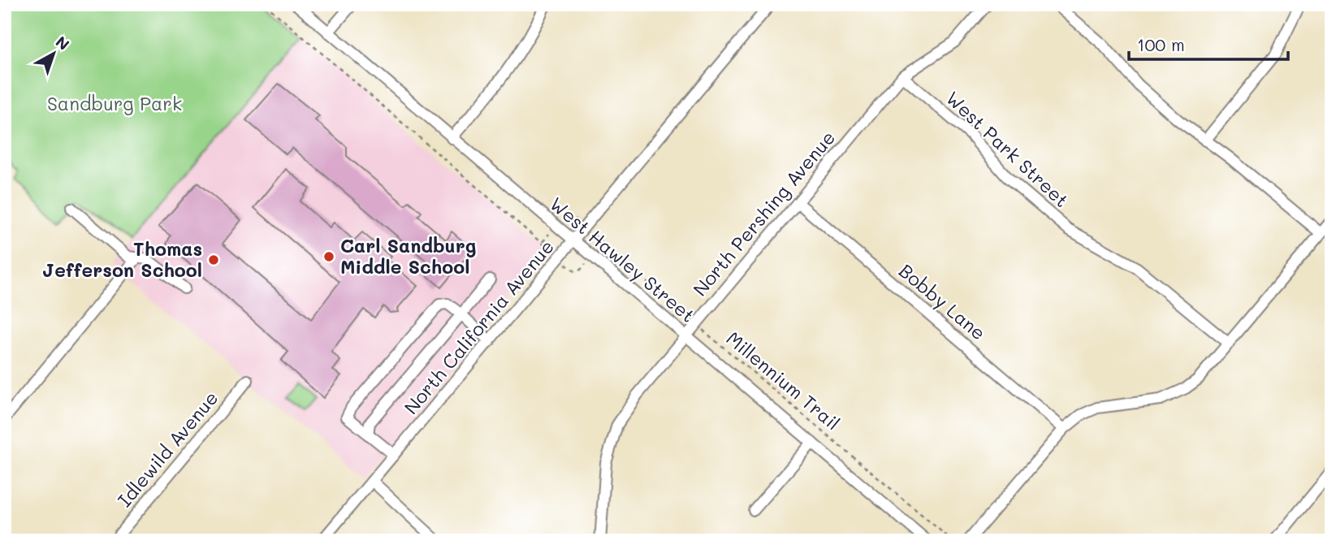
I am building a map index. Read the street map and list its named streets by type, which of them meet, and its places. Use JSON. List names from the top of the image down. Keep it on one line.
{"streets":{"street":["West Park Street","North Pershing Avenue","West Hawley Street","Bobby Lane","North California Avenue","Idlewild Avenue"],"path":["Millennium Trail"]},"crossings":[["West Park Street","North Pershing Avenue"],["North Pershing Avenue","West Hawley Street"],["North Pershing Avenue","Bobby Lane"],["North Pershing Avenue","Millennium Trail"],["West Hawley Street","North California Avenue"]],"parks":["Sandburg Park"],"places":["Carl Sandburg Middle School","Thomas Jefferson School"],"scale_bar":"100 m","north":"top right"}
